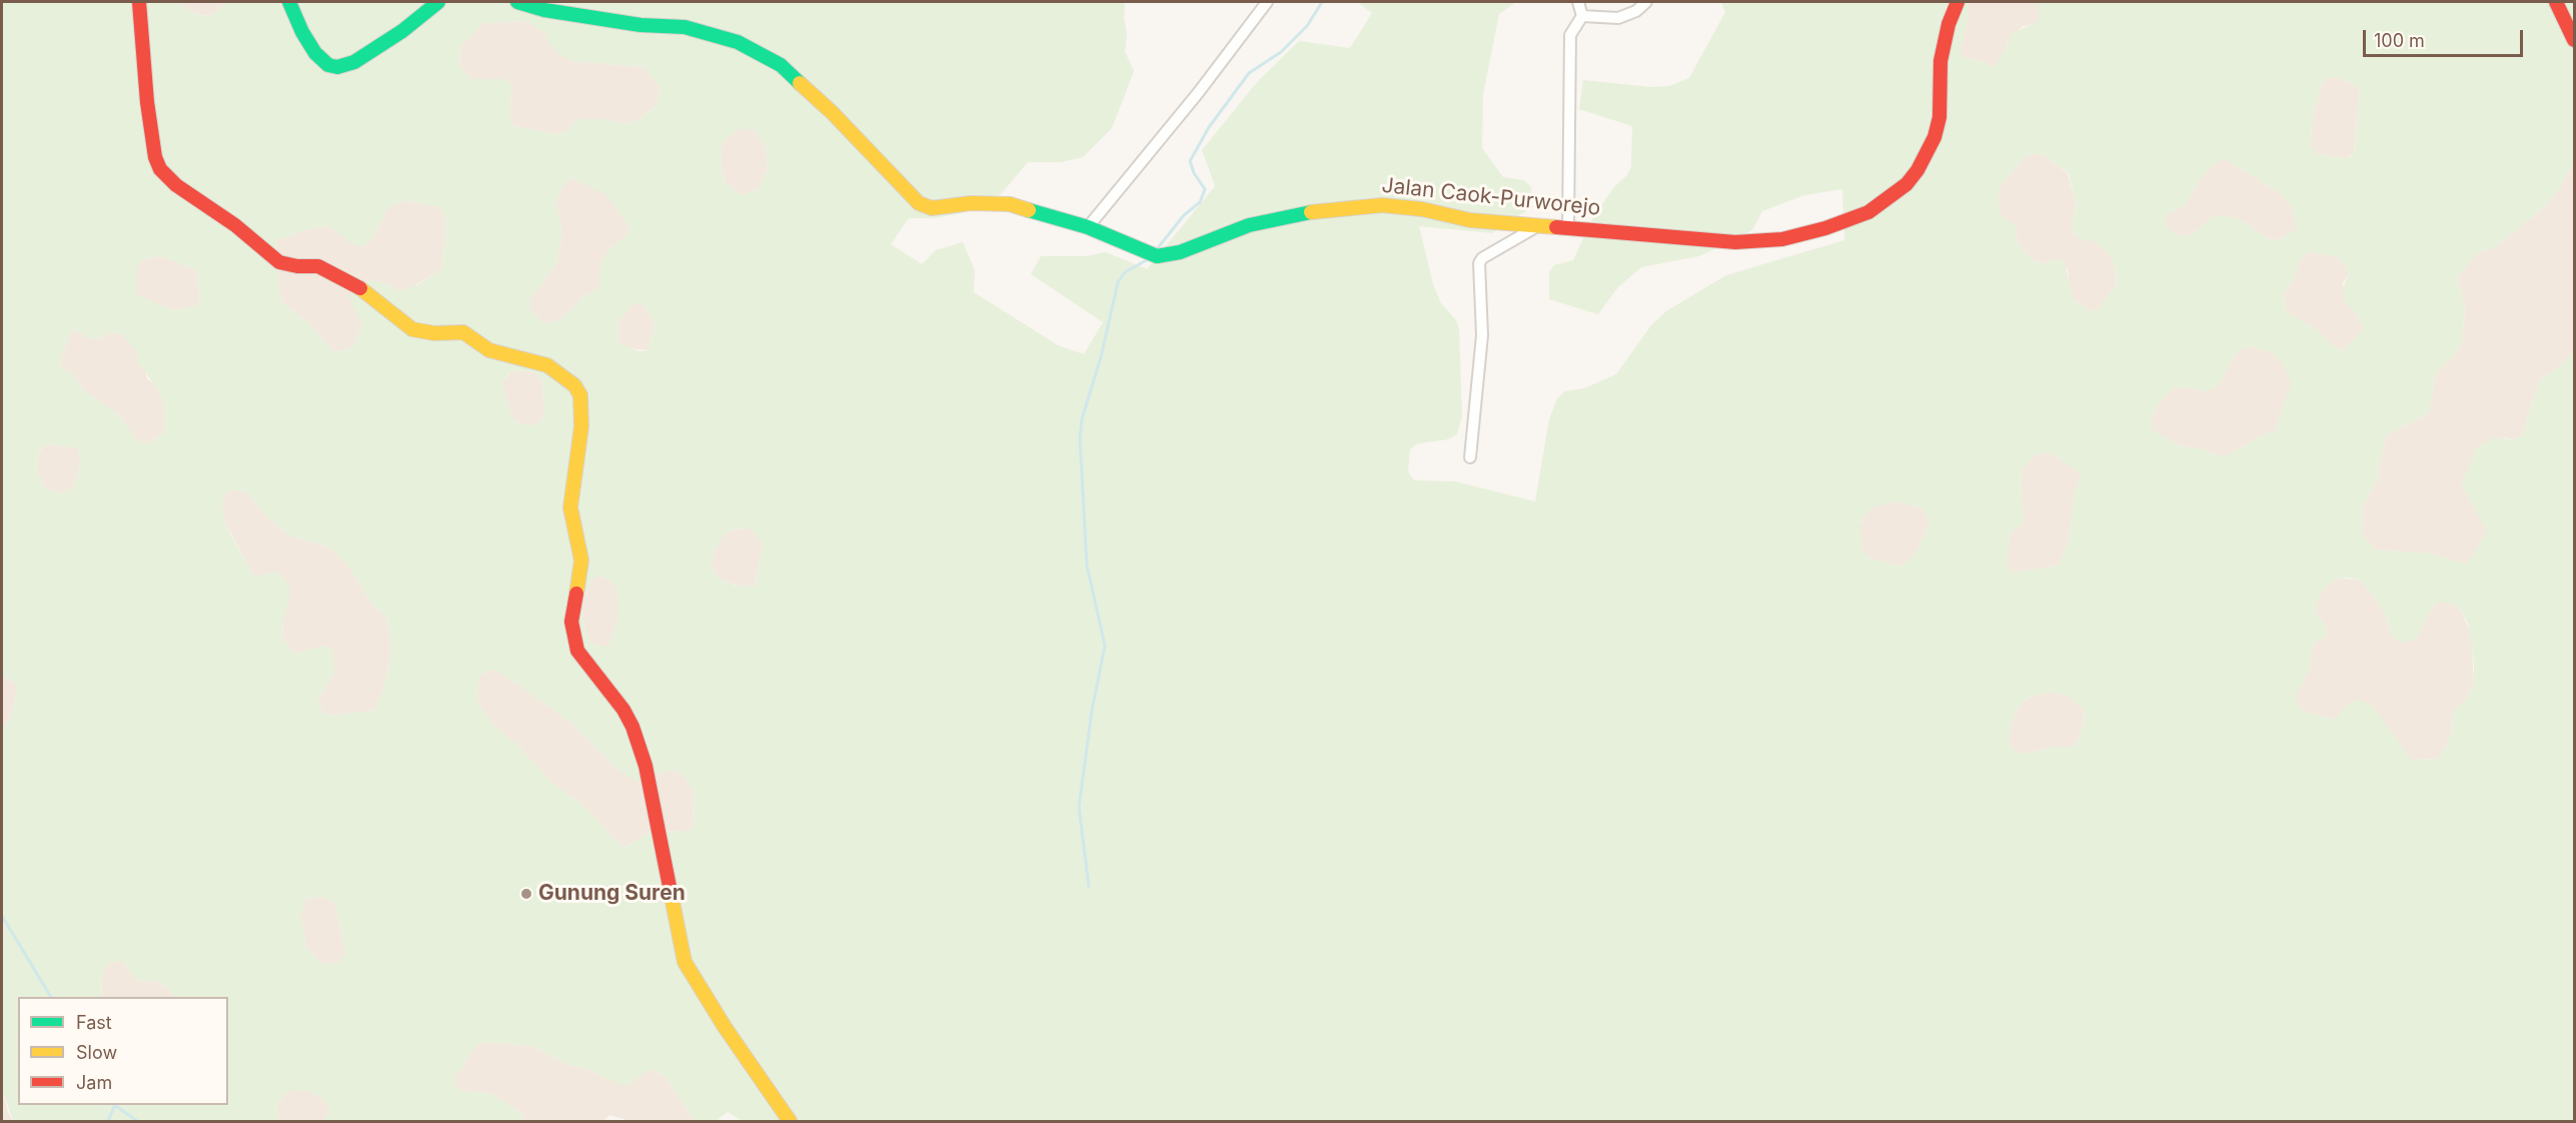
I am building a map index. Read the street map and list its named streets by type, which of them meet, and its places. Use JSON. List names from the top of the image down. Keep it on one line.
{"streets":{"street":["Jalan Caok-Purworejo"]},"places":["Gunung Suren"],"legend":["Fast","Slow","Jam"],"scale_bar":"100 m"}
